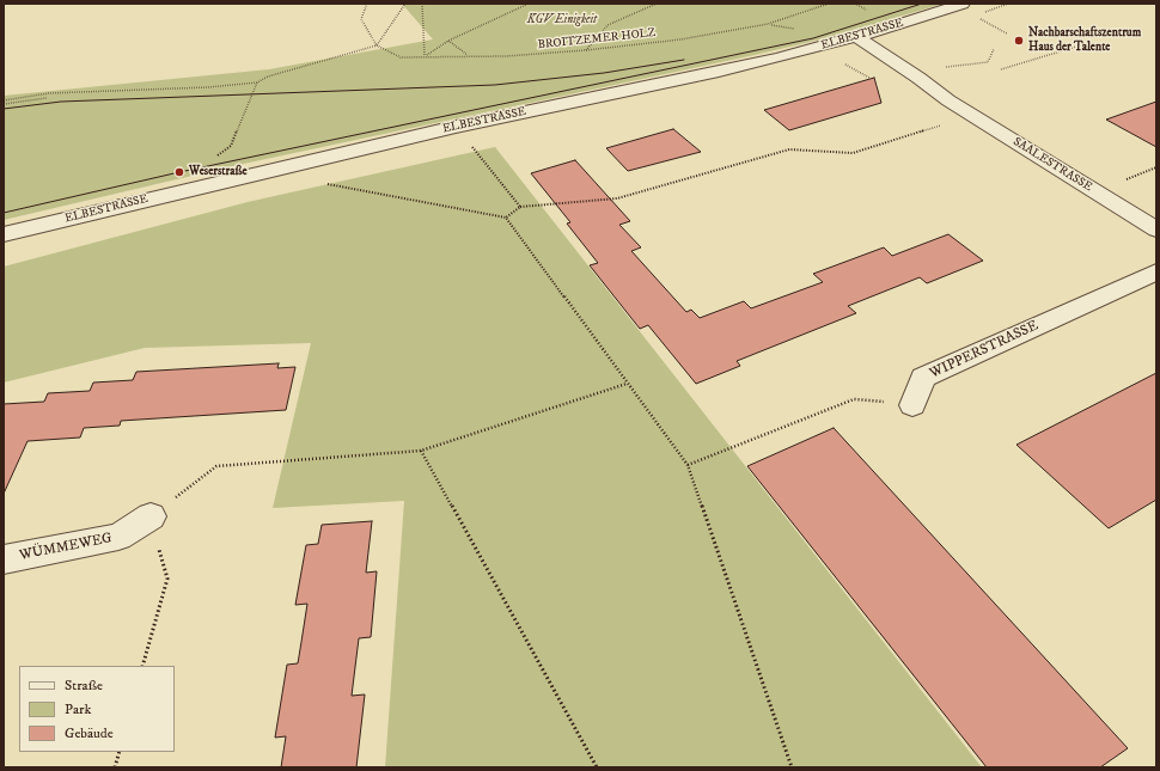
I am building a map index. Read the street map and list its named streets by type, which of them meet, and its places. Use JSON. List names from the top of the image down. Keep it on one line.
{"streets":{"street":["ELBESTRASSE","SAALESTRASSE","WIPPERSTRASSE","WÜMMEWEG"],"path":["BROITZEMER HOLZ"]},"crossings":[["ELBESTRASSE","SAALESTRASSE"]],"parks":["KGV Einigkeit"],"places":["Nachbarschaftszentrum Haus der Talente","Weserstraße"],"legend":["Straße","Park","Gebäude"]}
